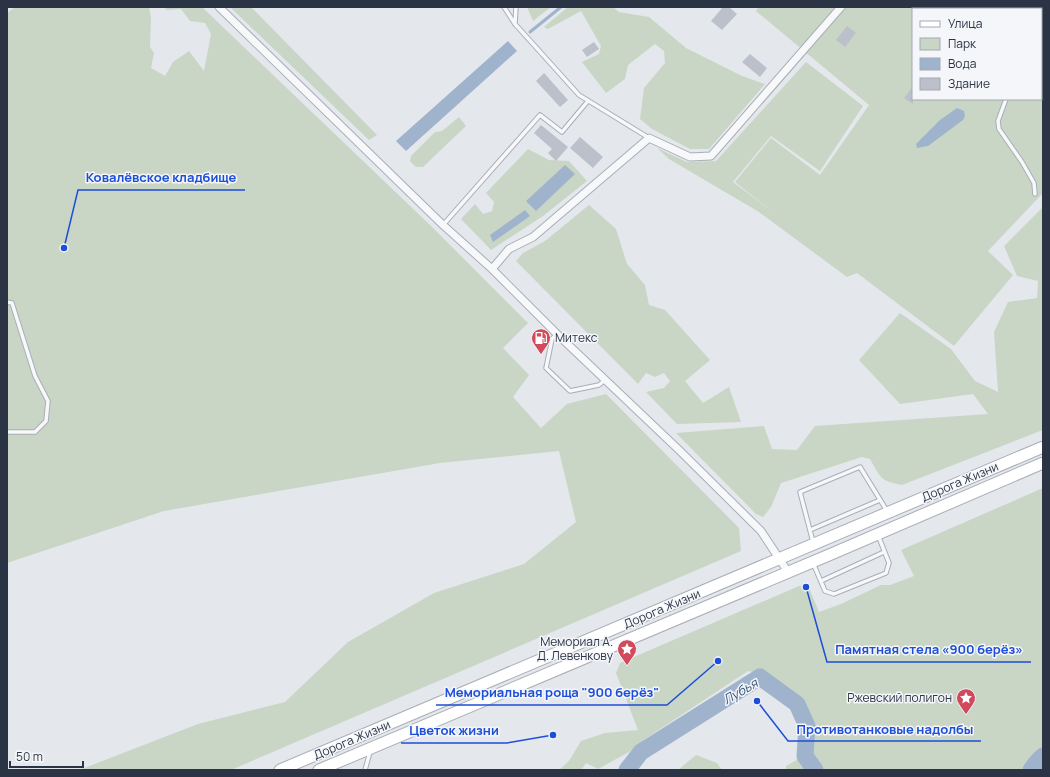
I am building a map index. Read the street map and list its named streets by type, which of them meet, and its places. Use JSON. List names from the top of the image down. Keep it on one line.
{"streets":{"main road":["Дорога Жизни"]},"water":["Лубья"],"places":{"other":["Ковалёвское кладбище","Памятная стела «900 берёз»","Мемориальная роща \"900 берёз\"","Противотанковые надолбы","Цветок жизни"],"fuel station":["Митекс"],"place":["Мемориал А. Д. Левенкову","Ржевский полигон"]},"legend":["Улица","Парк","Вода","Здание"],"scale_bar":"50 m"}
